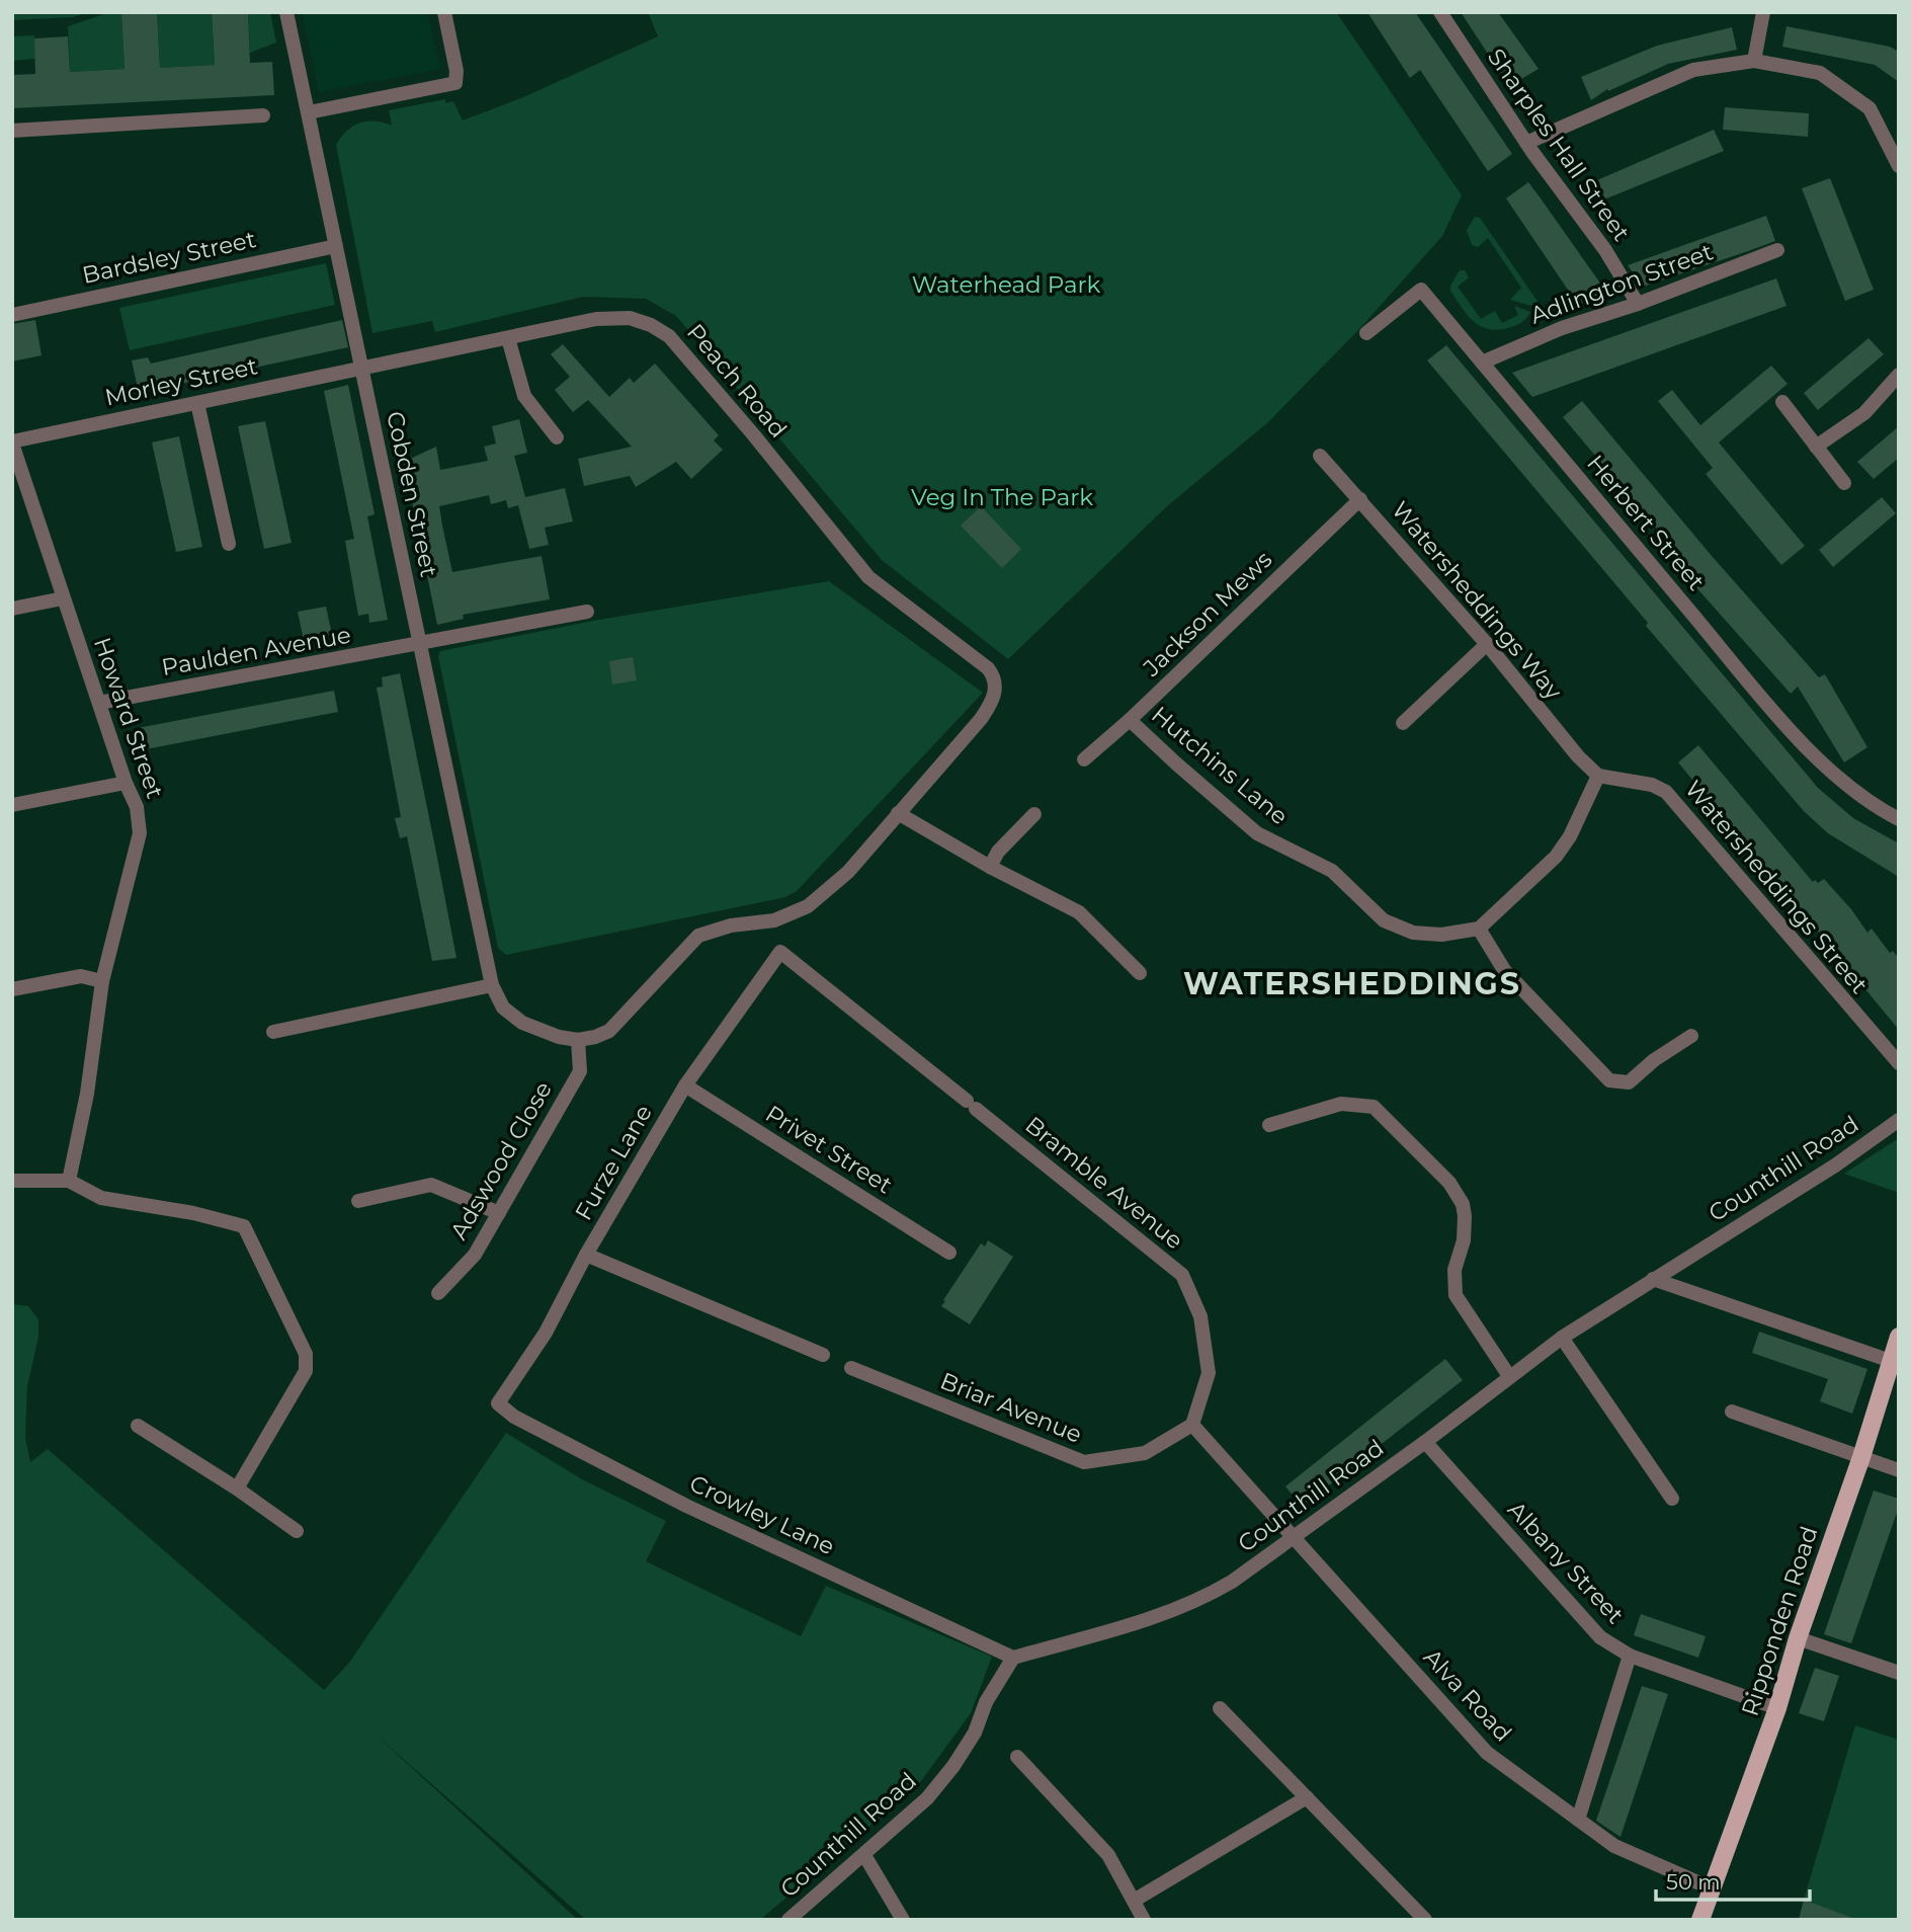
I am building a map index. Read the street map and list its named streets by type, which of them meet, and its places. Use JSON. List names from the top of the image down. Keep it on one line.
{"streets":{"main road":["Ripponden Road"],"street":["Sharples Hall Street","Bardsley Street","Adlington Street","Peach Road","Morley Street","Cobden Street","Herbert Street","Watersheddings Way","Jackson Mews","Paulden Avenue","Howard Street","Hutchins Lane","Watersheddings Street","Privet Street","Adswood Close","Furze Lane","Counthill Road","Bramble Avenue","Briar Avenue","Crowley Lane","Albany Street","Alva Road"]},"crossings":[["Sharples Hall Street","Adlington Street"],["Bardsley Street","Cobden Street"],["Adlington Street","Herbert Street"],["Peach Road","Morley Street"],["Peach Road","Cobden Street"],["Morley Street","Cobden Street"],["Morley Street","Howard Street"],["Cobden Street","Paulden Avenue"],["Watersheddings Way","Jackson Mews"],["Watersheddings Way","Watersheddings Street"],["Jackson Mews","Hutchins Lane"],["Paulden Avenue","Howard Street"],["Privet Street","Furze Lane"],["Furze Lane","Bramble Avenue"],["Furze Lane","Crowley Lane"],["Counthill Road","Crowley Lane"],["Counthill Road","Albany Street"],["Counthill Road","Alva Road"],["Bramble Avenue","Briar Avenue"],["Bramble Avenue","Alva Road"],["Briar Avenue","Alva Road"],["Albany Street","Ripponden Road"],["Ripponden Road","Alva Road"]],"districts":["WATERSHEDDINGS"],"parks":["Waterhead Park","Veg In The Park"],"scale_bar":"50 m"}
